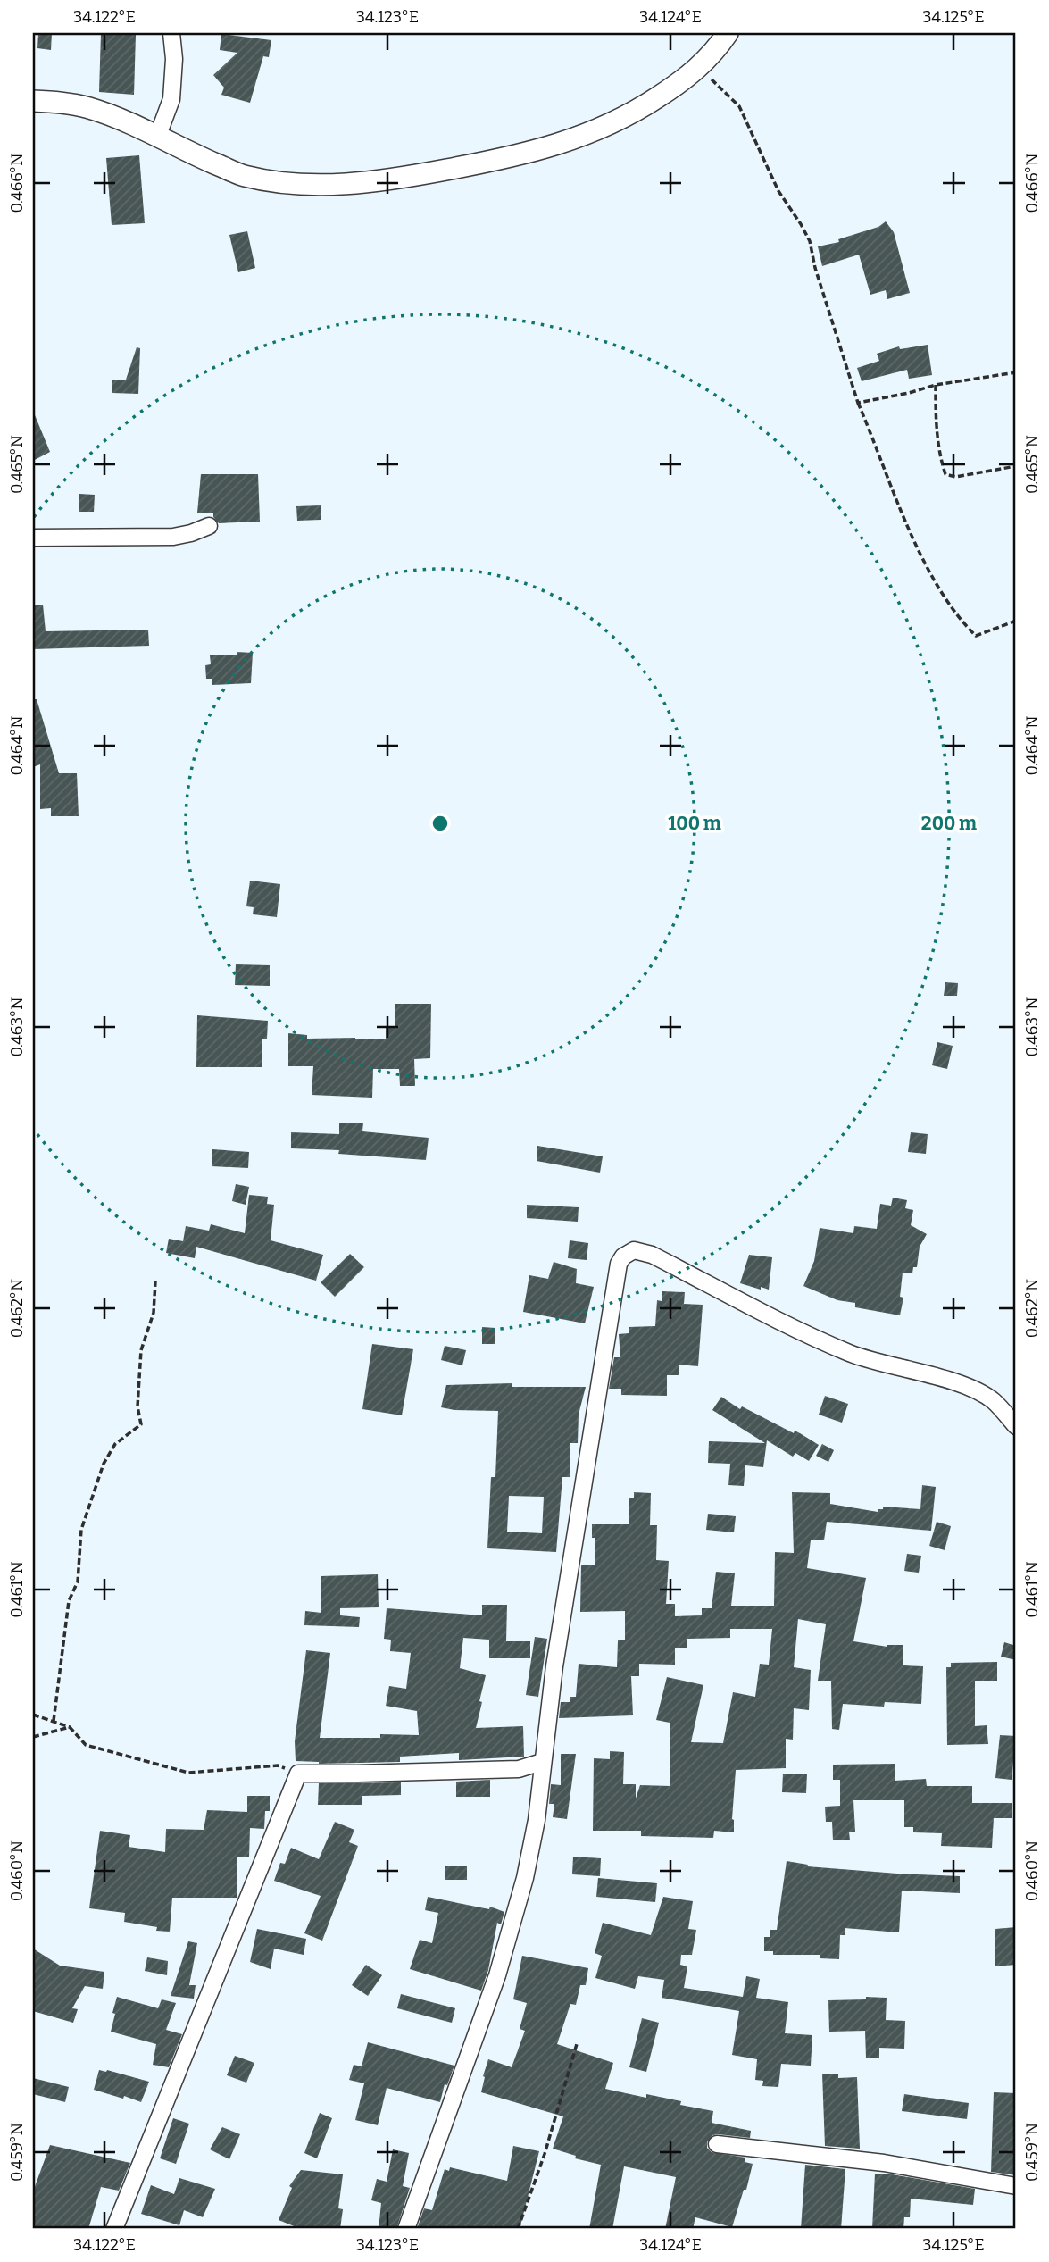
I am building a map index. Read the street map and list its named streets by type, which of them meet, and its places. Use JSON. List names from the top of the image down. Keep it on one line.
{"coordinates":["34.122°E","34.123°E","34.124°E","34.125°E","0.466°N","0.465°N","0.464°N","0.463°N","0.462°N","0.461°N","0.460°N","0.459°N"],"rings":["100 m","200 m"]}
